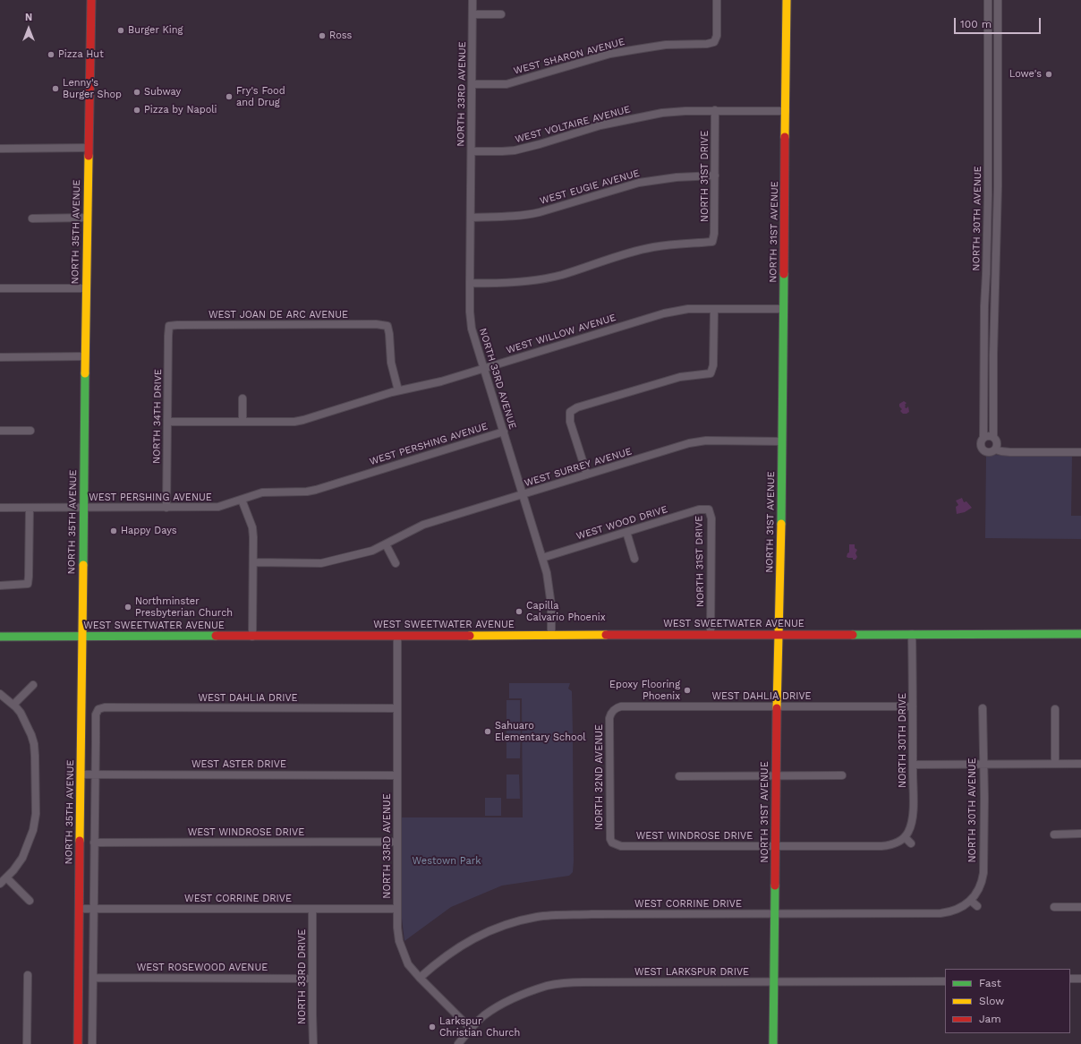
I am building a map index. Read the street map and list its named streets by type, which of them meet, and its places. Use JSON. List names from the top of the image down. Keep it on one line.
{"streets":{"street":["WEST SHARON AVENUE","NORTH 33RD AVENUE","WEST VOLTAIRE AVENUE","NORTH 31ST DRIVE","WEST EUGIE AVENUE","NORTH 30TH AVENUE","NORTH 35TH AVENUE","NORTH 31ST AVENUE","WEST JOAN DE ARC AVENUE","WEST WILLOW AVENUE","NORTH 34TH DRIVE","WEST PERSHING AVENUE","WEST SURREY AVENUE","WEST WOOD DRIVE","WEST SWEETWATER AVENUE","WEST DAHLIA DRIVE","NORTH 30TH DRIVE","WEST ASTER DRIVE","NORTH 32ND AVENUE","WEST WINDROSE DRIVE","WEST CORRINE DRIVE","WEST ROSEWOOD AVENUE","WEST LARKSPUR DRIVE","NORTH 33RD DRIVE"]},"crossings":[["WEST SHARON AVENUE","NORTH 33RD AVENUE"],["NORTH 33RD AVENUE","WEST VOLTAIRE AVENUE"],["NORTH 33RD AVENUE","NORTH 31ST DRIVE"],["NORTH 33RD AVENUE","WEST EUGIE AVENUE"],["NORTH 33RD AVENUE","WEST WILLOW AVENUE"],["NORTH 33RD AVENUE","WEST PERSHING AVENUE"],["NORTH 33RD AVENUE","WEST SURREY AVENUE"],["NORTH 33RD AVENUE","WEST WOOD DRIVE"],["NORTH 33RD AVENUE","WEST SWEETWATER AVENUE"],["NORTH 33RD AVENUE","WEST DAHLIA DRIVE"],["NORTH 33RD AVENUE","WEST ASTER DRIVE"],["NORTH 33RD AVENUE","WEST WINDROSE DRIVE"],["NORTH 33RD AVENUE","WEST CORRINE DRIVE"],["NORTH 33RD AVENUE","WEST LARKSPUR DRIVE"],["WEST VOLTAIRE AVENUE","NORTH 31ST DRIVE"],["WEST VOLTAIRE AVENUE","NORTH 31ST AVENUE"],["NORTH 31ST DRIVE","WEST EUGIE AVENUE"],["NORTH 31ST DRIVE","WEST WOOD DRIVE"],["NORTH 31ST DRIVE","WEST SWEETWATER AVENUE"],["NORTH 30TH AVENUE","WEST CORRINE DRIVE"],["NORTH 35TH AVENUE","WEST PERSHING AVENUE"],["NORTH 35TH AVENUE","WEST SWEETWATER AVENUE"],["NORTH 35TH AVENUE","WEST ASTER DRIVE"],["NORTH 35TH AVENUE","WEST CORRINE DRIVE"],["NORTH 31ST AVENUE","WEST WILLOW AVENUE"],["NORTH 31ST AVENUE","WEST SURREY AVENUE"],["NORTH 31ST AVENUE","WEST SWEETWATER AVENUE"],["NORTH 31ST AVENUE","WEST DAHLIA DRIVE"],["NORTH 31ST AVENUE","WEST WINDROSE DRIVE"],["NORTH 31ST AVENUE","WEST CORRINE DRIVE"],["NORTH 31ST AVENUE","WEST LARKSPUR DRIVE"],["WEST JOAN DE ARC AVENUE","WEST WILLOW AVENUE"],["WEST JOAN DE ARC AVENUE","NORTH 34TH DRIVE"],["WEST WILLOW AVENUE","NORTH 34TH DRIVE"],["NORTH 34TH DRIVE","WEST PERSHING AVENUE"],["WEST SWEETWATER AVENUE","NORTH 30TH DRIVE"],["WEST DAHLIA DRIVE","NORTH 30TH DRIVE"],["WEST DAHLIA DRIVE","WEST ASTER DRIVE"],["WEST DAHLIA DRIVE","NORTH 32ND AVENUE"],["NORTH 30TH DRIVE","WEST WINDROSE DRIVE"],["NORTH 32ND AVENUE","WEST WINDROSE DRIVE"],["WEST CORRINE DRIVE","NORTH 33RD DRIVE"],["WEST ROSEWOOD AVENUE","NORTH 33RD DRIVE"]],"parks":["Westown Park"],"places":["Burger King","Ross","Pizza Hut","Lowe's","Lenny's Burger Shop","Subway","Fry's Food and Drug","Pizza by Napoli","Happy Days","Northminster Presbyterian Church","Capilla Calvario Phoenix","Epoxy Flooring Phoenix","Sahuaro Elementary School","Larkspur Christian Church"],"legend":["Fast","Slow","Jam"],"scale_bar":"100 m","north":"top"}
